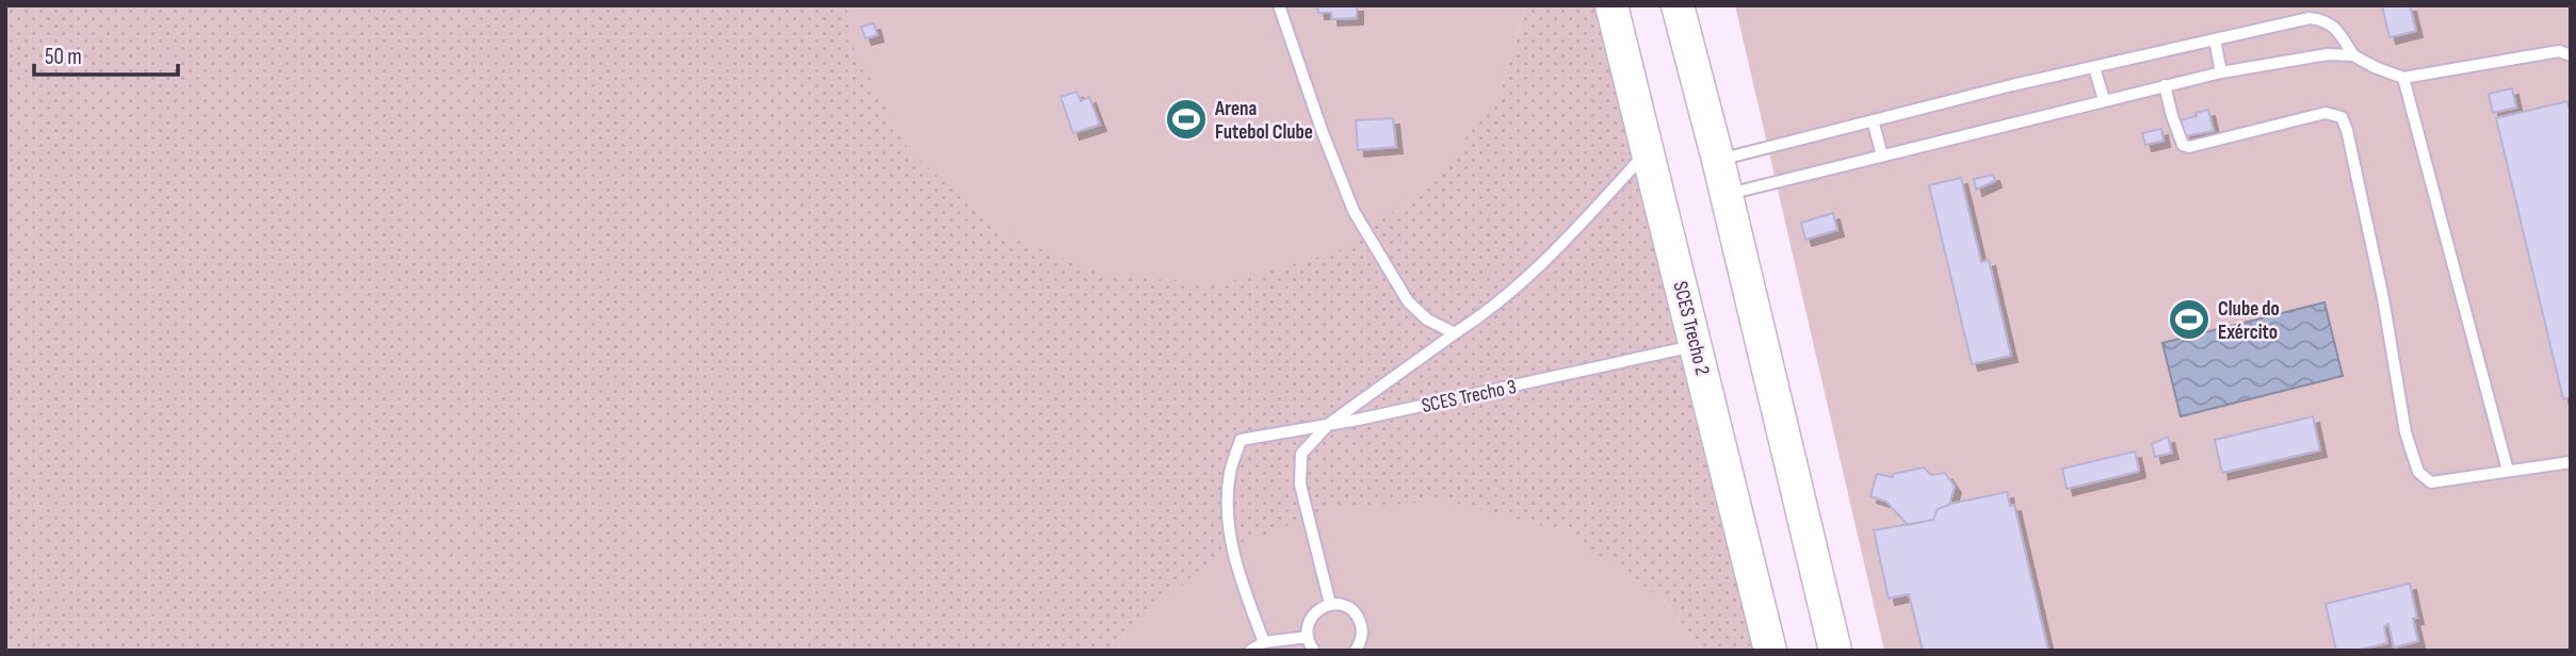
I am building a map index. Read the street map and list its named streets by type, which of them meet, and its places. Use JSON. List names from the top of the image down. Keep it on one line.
{"streets":{"main road":["SCES Trecho 2"],"lane":["SCES Trecho 3"]},"crossings":[["SCES Trecho 2","SCES Trecho 3"]],"places":{"sports":["Arena Futebol Clube","Clube do Exército"]},"scale_bar":"50 m"}
